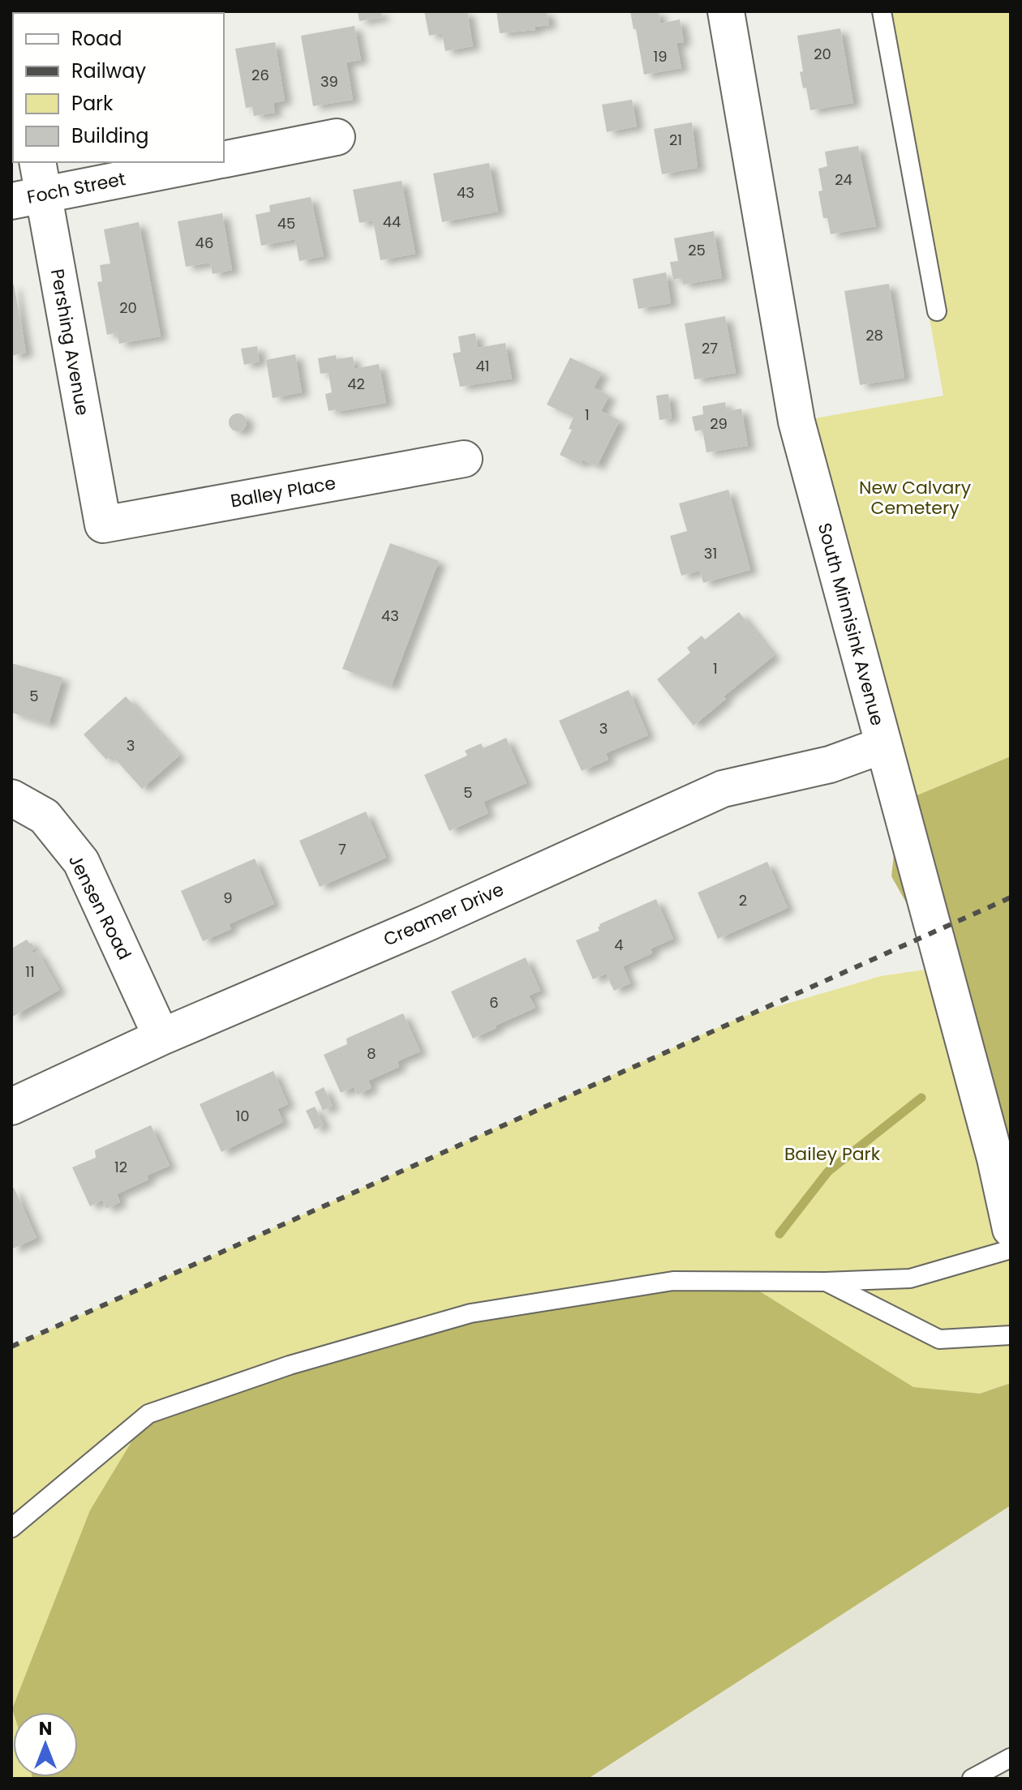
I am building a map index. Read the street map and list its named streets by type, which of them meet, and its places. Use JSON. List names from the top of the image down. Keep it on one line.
{"streets":{"street":["Foch Street","Pershing Avenue","Balley Place","South Minnisink Avenue","Jensen Road","Creamer Drive"]},"crossings":[["Foch Street","Pershing Avenue"],["Pershing Avenue","Balley Place"],["South Minnisink Avenue","Creamer Drive"],["Jensen Road","Creamer Drive"]],"parks":["New Calvary Cemetery","Bailey Park"],"house_numbers":["20","19","26","39","21","24","43","44","45","46","25","20","28","27","41","42","1","29","31","43","1","5","3","3","5","7","9","2","4","11","6","8","10","12"],"legend":["Road","Railway","Park","Building"],"north":"top"}
